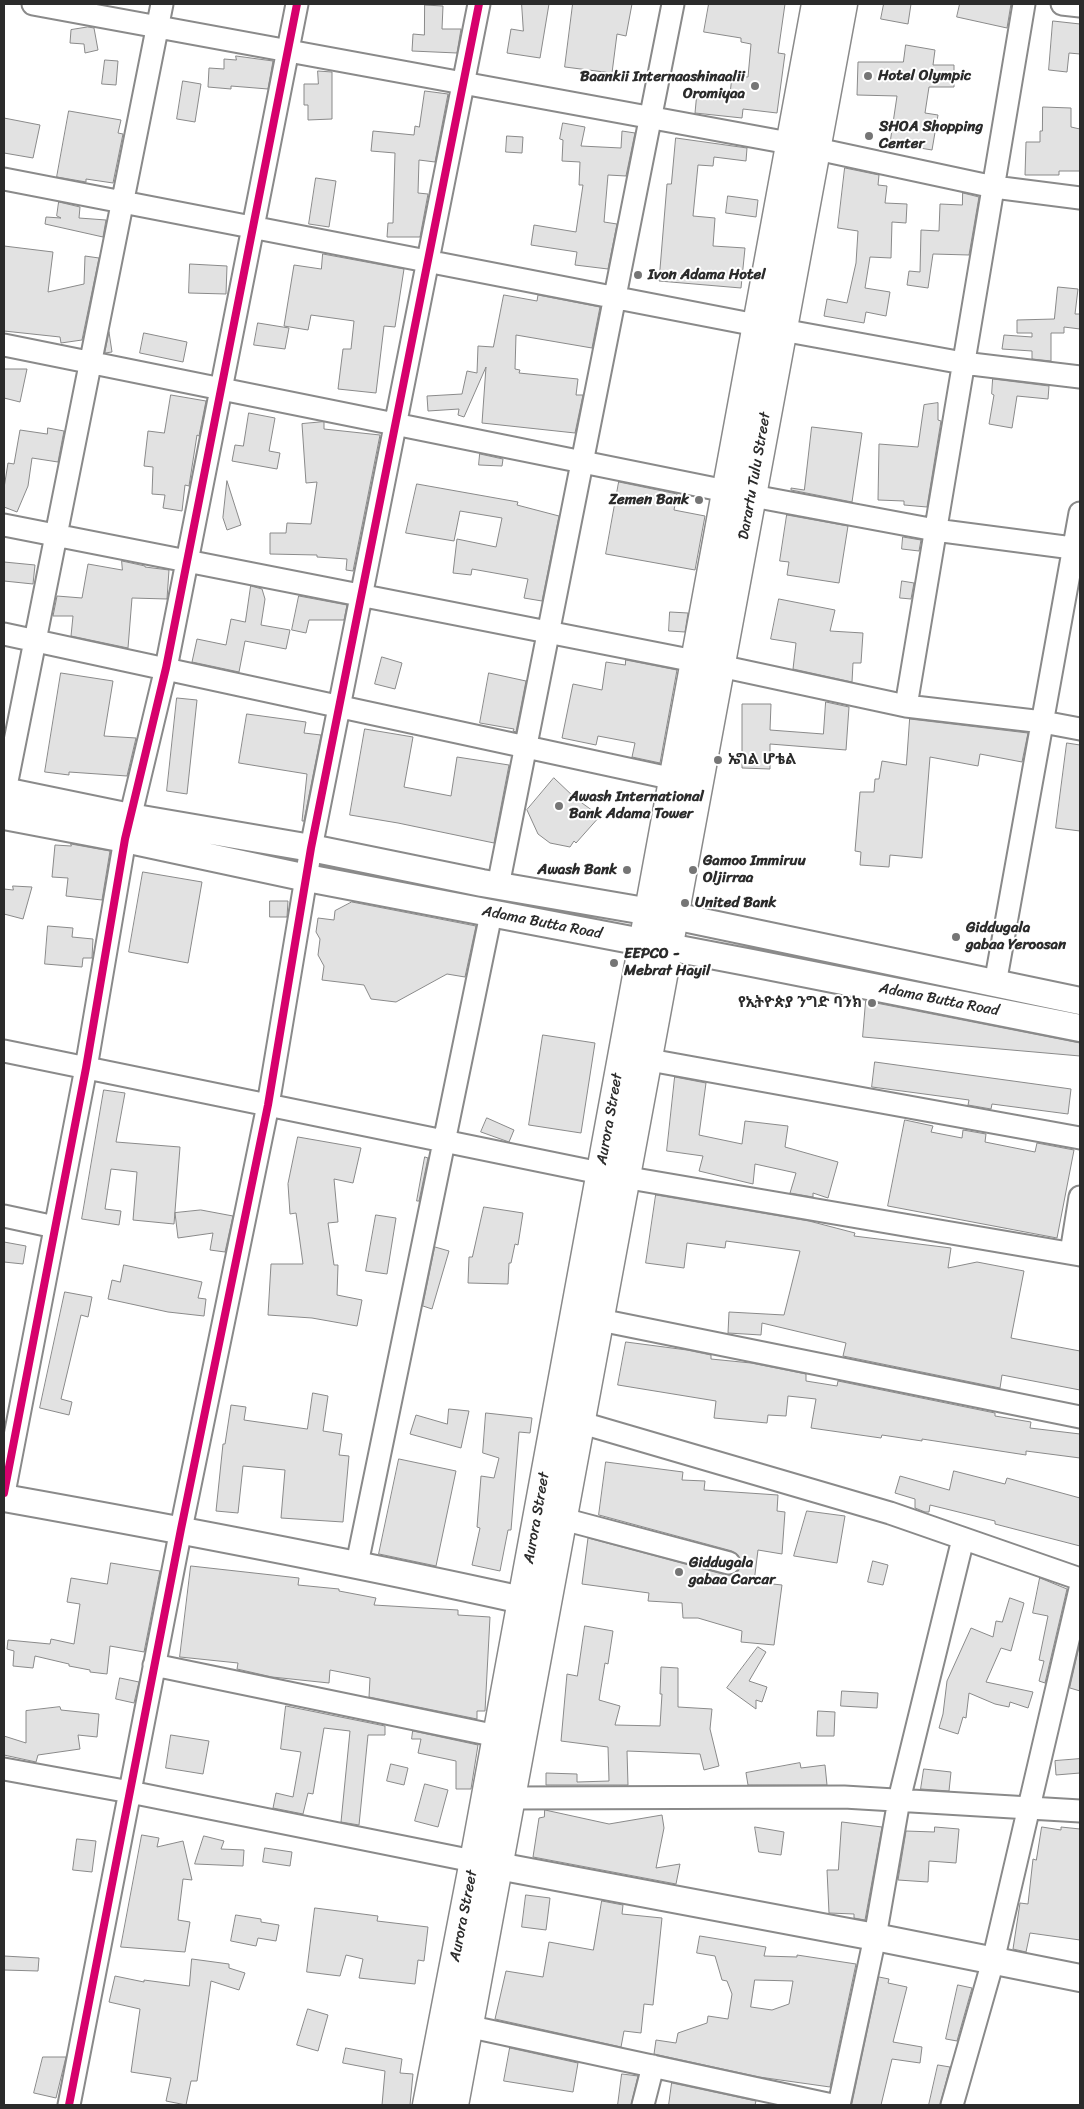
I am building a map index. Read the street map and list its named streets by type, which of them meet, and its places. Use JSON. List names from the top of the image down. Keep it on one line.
{"streets":{"main road":["Darartu Tulu Street","Aurora Street"],"street":["Adama Butta Road"]},"crossings":[["Darartu Tulu Street","Adama Butta Road"],["Darartu Tulu Street","Aurora Street"],["Adama Butta Road","Aurora Street"]],"places":["Hotel Olympic","Baankii Internaashinaalii Oromiyaa","SHOA Shopping Center","Ivon Adama Hotel","Zemen Bank","ኤግል ሆቴል","Awash International Bank Adama Tower","Awash Bank","Gamoo Immiruu Oljirraa","United Bank","Giddugala gabaa Yeroosan","EEPCO - Mebrat Hayil","የኢትዮጵያ ንግድ ባንክ","Giddugala gabaa Carcar"]}
